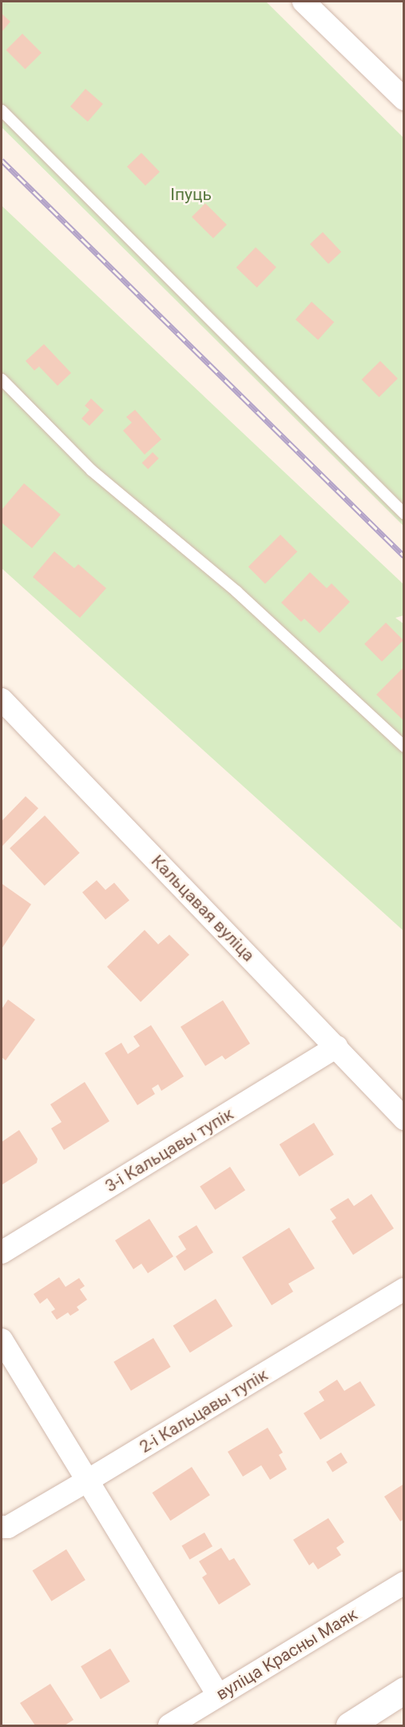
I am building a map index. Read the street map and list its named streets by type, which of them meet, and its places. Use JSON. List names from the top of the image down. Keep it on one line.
{"streets":{"street":["Кальцавая вуліца","3-і Кальцавы тупік","2-і Кальцавы тупік","вуліца Красны Маяк"]},"crossings":[["Кальцавая вуліца","3-і Кальцавы тупік"]],"parks":["Іпуць"]}
